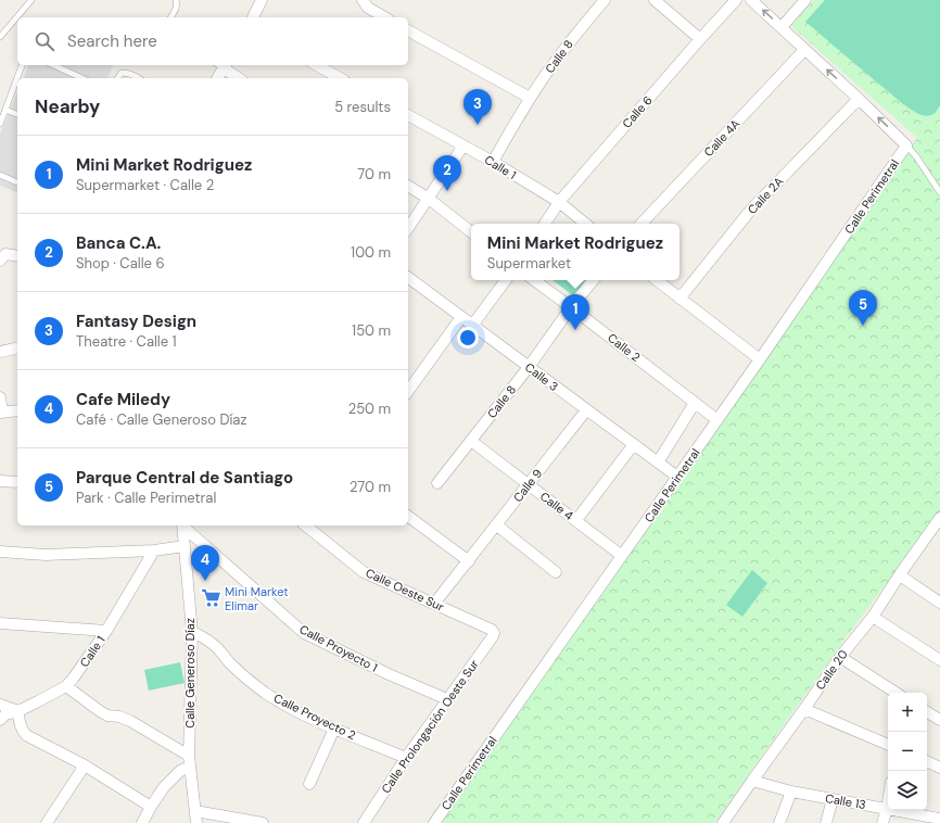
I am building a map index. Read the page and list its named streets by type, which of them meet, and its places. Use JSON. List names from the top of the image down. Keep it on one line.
{"streets":{"street":["Calle 8","Calle 6","Calle 4A","Calle 1","Calle 2A","Calle Perimetral","Calle 2","Calle 3","Calle 9","Calle 4","Calle Oeste Sur","Calle Proyecto 1","Calle 20","Calle Generoso Díaz","Calle Proyecto 2","Calle Prolongación Oeste Sur","Calle 13"]},"crossings":[["Calle 8","Calle 1"],["Calle 8","Calle 2"],["Calle 8","Calle 3"],["Calle 8","Calle 4"],["Calle 6","Calle 1"],["Calle Perimetral","Calle 2"],["Calle Perimetral","Calle 3"],["Calle Perimetral","Calle 4"],["Calle 3","Calle 9"],["Calle 9","Calle 4"],["Calle 9","Calle Oeste Sur"],["Calle Oeste Sur","Calle Prolongación Oeste Sur"],["Calle Proyecto 1","Calle Generoso Díaz"],["Calle Proyecto 1","Calle Prolongación Oeste Sur"],["Calle 20","Calle 13"],["Calle Generoso Díaz","Calle Proyecto 2"],["Calle Proyecto 2","Calle Prolongación Oeste Sur"]],"places":{"supermarket":["Mini Market Elimar"]},"page":{"search":"Search here","heading":["Nearby","5 results"],"pins":["3","2","5","1","4"],"list":[{"mark":"1","name":"Mini Market Rodriguez","note":"Supermarket · Calle 2","value":"70 m"},{"mark":"2","name":"Banca C.A.","note":"Shop · Calle 6","value":"100 m"},{"mark":"3","name":"Fantasy Design","note":"Theatre · Calle 1","value":"150 m"},{"mark":"4","name":"Cafe Miledy","note":"Café · Calle Generoso Díaz","value":"250 m"},{"mark":"5","name":"Parque Central de Santiago","note":"Park · Calle Perimetral","value":"270 m"}],"popup":["Mini Market Rodriguez","Supermarket"],"map_buttons":["+","−"]}}
